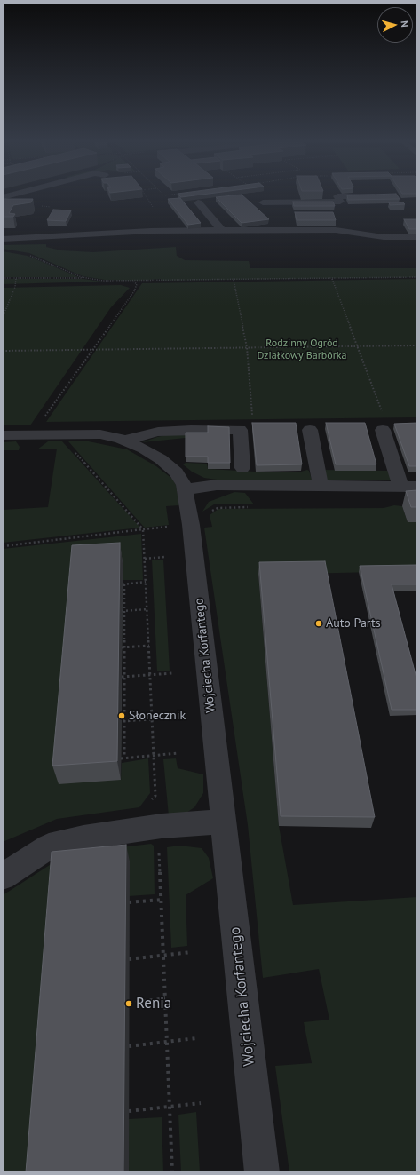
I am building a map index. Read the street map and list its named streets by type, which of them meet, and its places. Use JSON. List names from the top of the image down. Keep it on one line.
{"streets":{"street":["Wojciecha Korfantego"]},"parks":["Rodzinny Ogród Działkowy Barbórka"],"places":["Auto Parts","Słonecznik","Renia"],"north":"right"}
